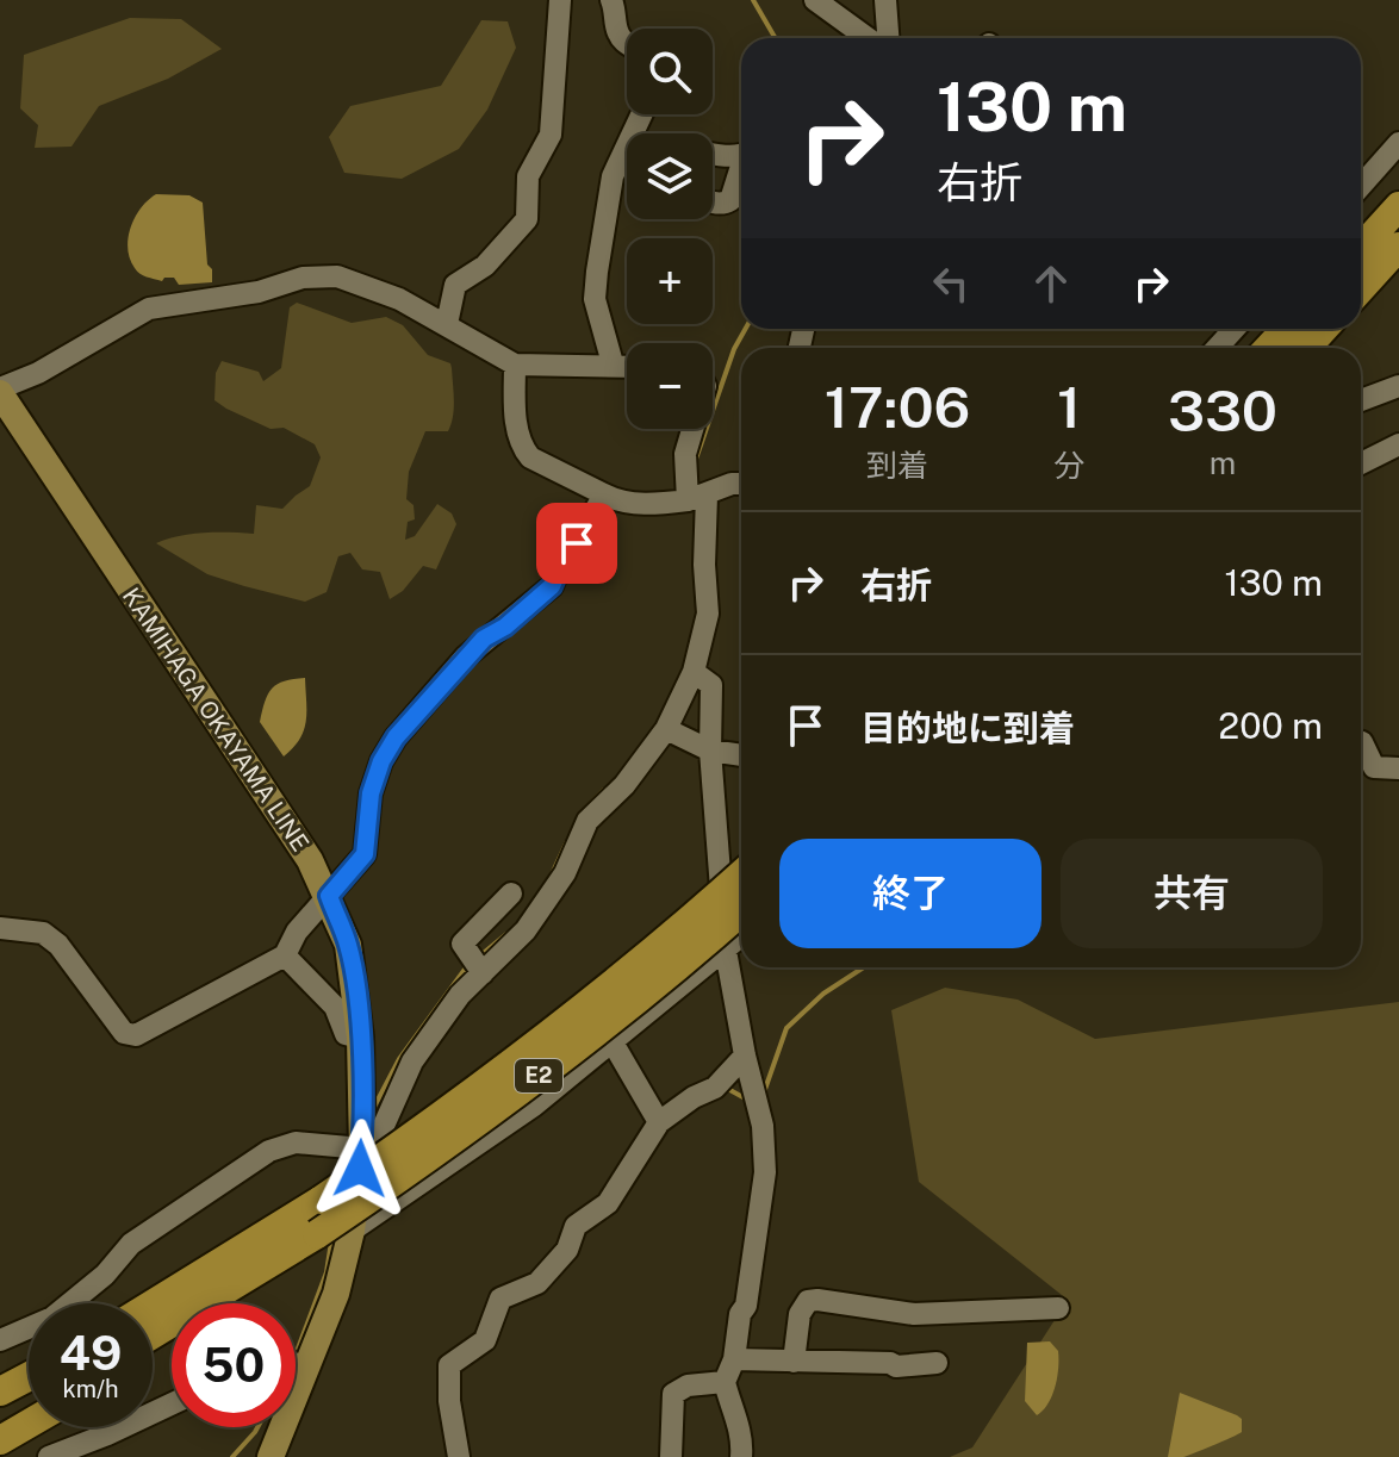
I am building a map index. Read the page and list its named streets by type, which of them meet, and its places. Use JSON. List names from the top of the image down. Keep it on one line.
{"streets":{"highway":["E2"],"main road":["KAMIHAGA OKAYAMA LINE"]},"page":{"map_buttons":["+","−"],"turn":["130 m","右折"],"eta":["17:06","到着","1","分","330","m"],"list":[{"name":"右折","value":"130 m"},{"name":"目的地に到着","value":"200 m"}],"buttons":["終了","共有"],"speed":"49 km/h","limit":"50"}}
